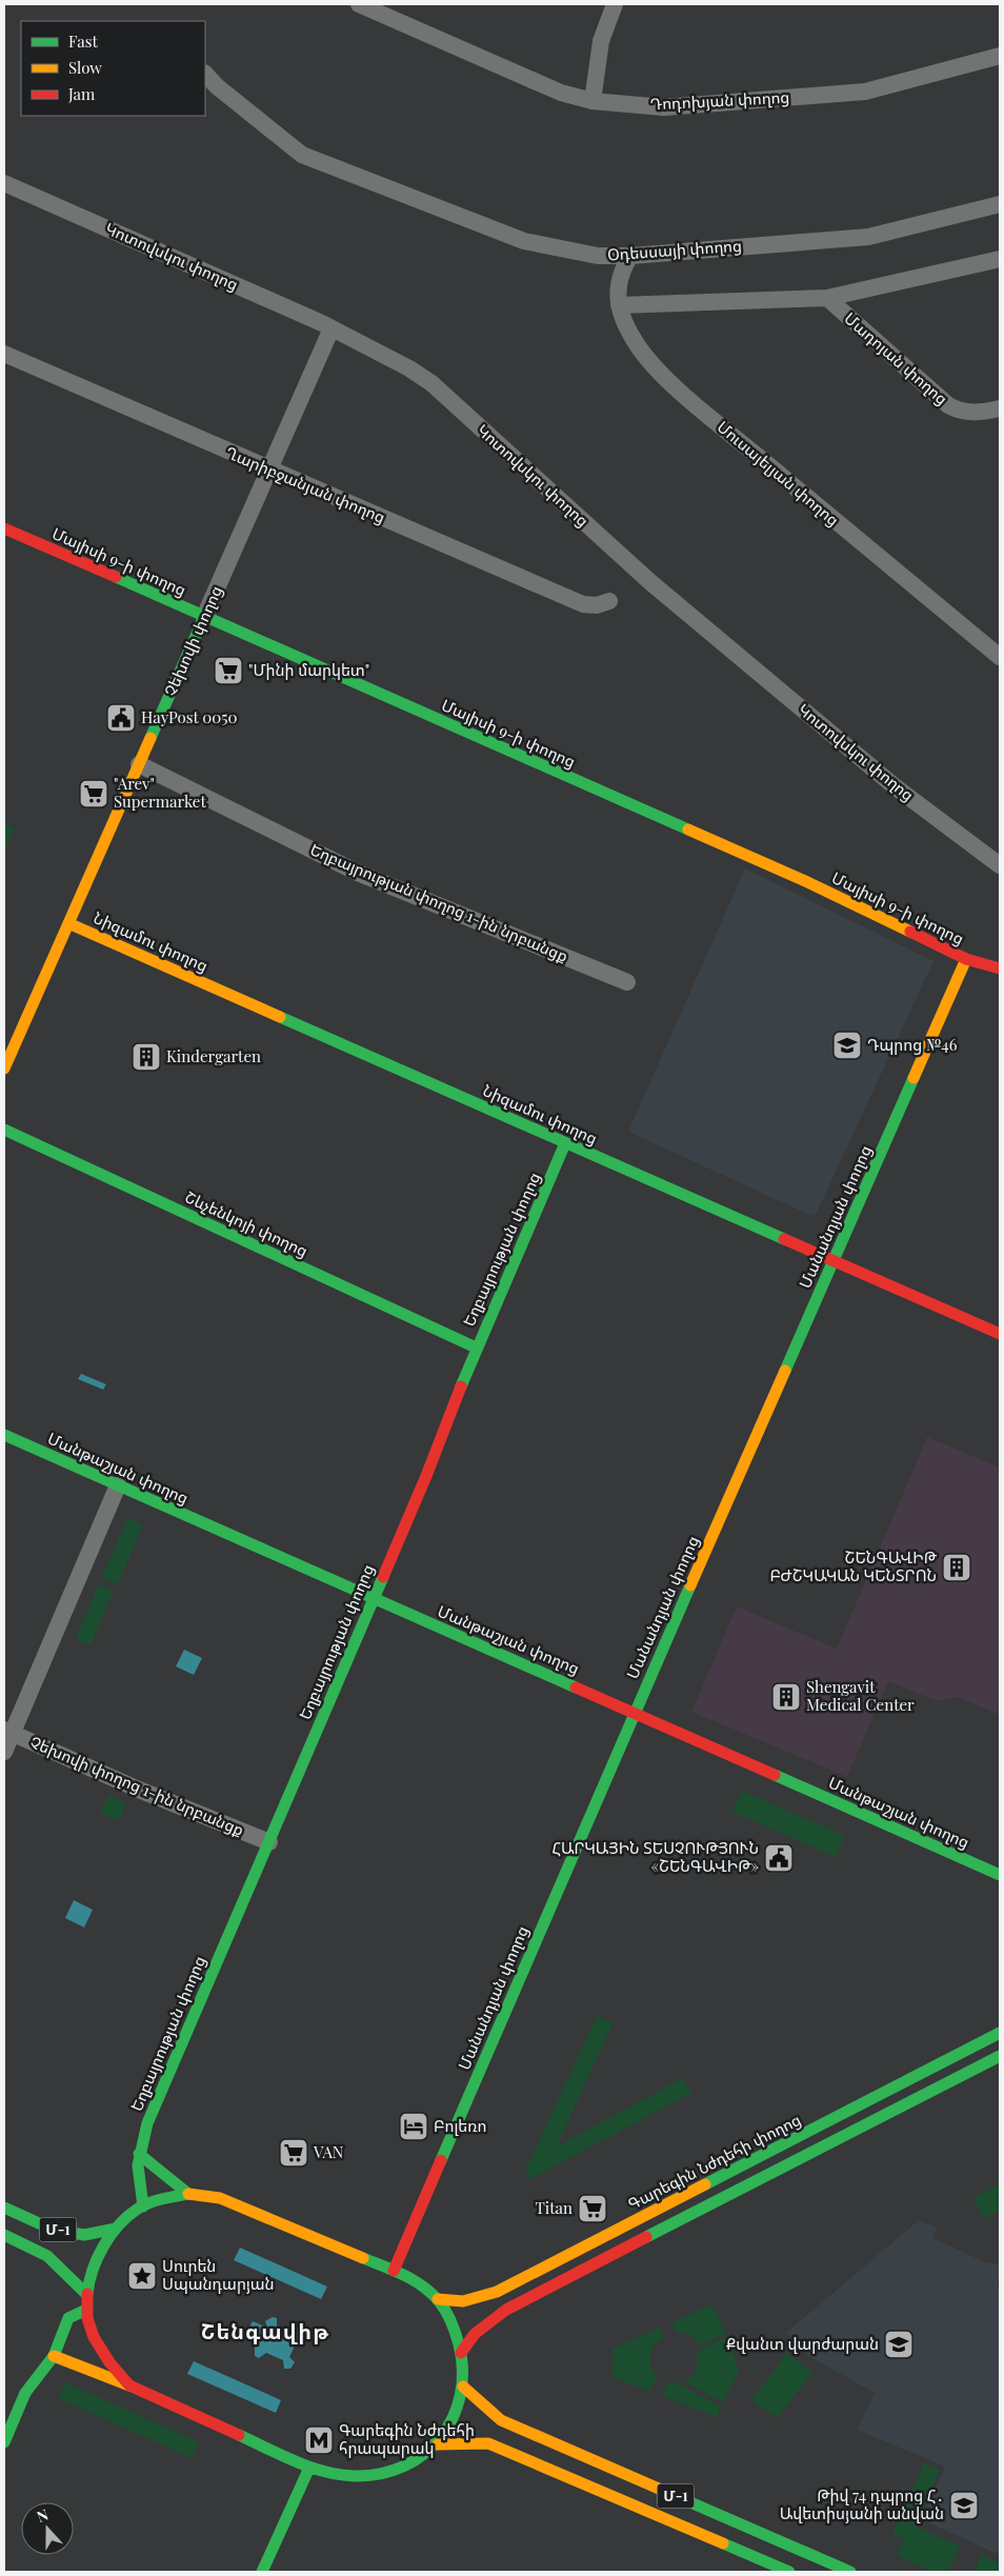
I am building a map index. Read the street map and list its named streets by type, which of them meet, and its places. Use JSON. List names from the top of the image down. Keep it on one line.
{"streets":{"street":["Դոդոխյան փողոց","Օդեսսայի փողոց","Կոտովսկու փողոց","Մադոյան փողոց","Մուսայելյան փողոց","Ղարիբջանյան փողոց","Մայիսի 9-ի փողոց","Չեխովի փողոց","Եղբայրության փողոց 1-ին նրբանցք","Նիզամու փողոց","Մանանդյան փողոց","Շևչենկոյի փողոց","Եղբայրության փողոց","Մանթաշյան փողոց","Չեխովի փողոց 1-ին նրբանցք","Գարեգին Նժդեհի փողոց","Մ-1"]},"crossings":[["Օդեսսայի փողոց","Մուսայելյան փողոց"],["Կոտովսկու փողոց","Չեխովի փողոց"],["Ղարիբջանյան փողոց","Չեխովի փողոց"],["Մայիսի 9-ի փողոց","Չեխովի փողոց"],["Մայիսի 9-ի փողոց","Մանանդյան փողոց"],["Չեխովի փողոց","Եղբայրության փողոց 1-ին նրբանցք"],["Չեխովի փողոց","Նիզամու փողոց"],["Նիզամու փողոց","Մանանդյան փողոց"],["Նիզամու փողոց","Եղբայրության փողոց"],["Մանանդյան փողոց","Մանթաշյան փողոց"],["Շևչենկոյի փողոց","Եղբայրության փողոց"],["Եղբայրության փողոց","Մանթաշյան փողոց"],["Եղբայրության փողոց","Չեխովի փողոց 1-ին նրբանցք"]],"districts":["Շենգավիթ"],"places":{"supermarket":["\"Մինի մարկետ\"","\"Arev\" Supermarket","VAN","Titan"],"public building":["HayPost 0050","ՀԱՐԿԱՅԻՆ ՏԵՍՉՈՒԹՅՈՒՆ «ՇԵՆԳԱՎԻԹ»"],"school or university":["Դպրոց №46","Քվանտ վարժարան","Թիվ 74 դպրոց Հ․ Ավետիսյանի անվան"],"building":["Kindergarten","ՇԵՆԳԱՎԻԹ ԲԺՇԿԱԿԱՆ ԿԵՆՏՐՈՆ","Shengavit Medical Center"],"hotel":["Բոլեռո"],"place":["Սուրեն Սպանդարյան"],"metro station":["Գարեգին Նժդեհի հրապարակ"]},"legend":["Fast","Slow","Jam"],"north":"top"}
